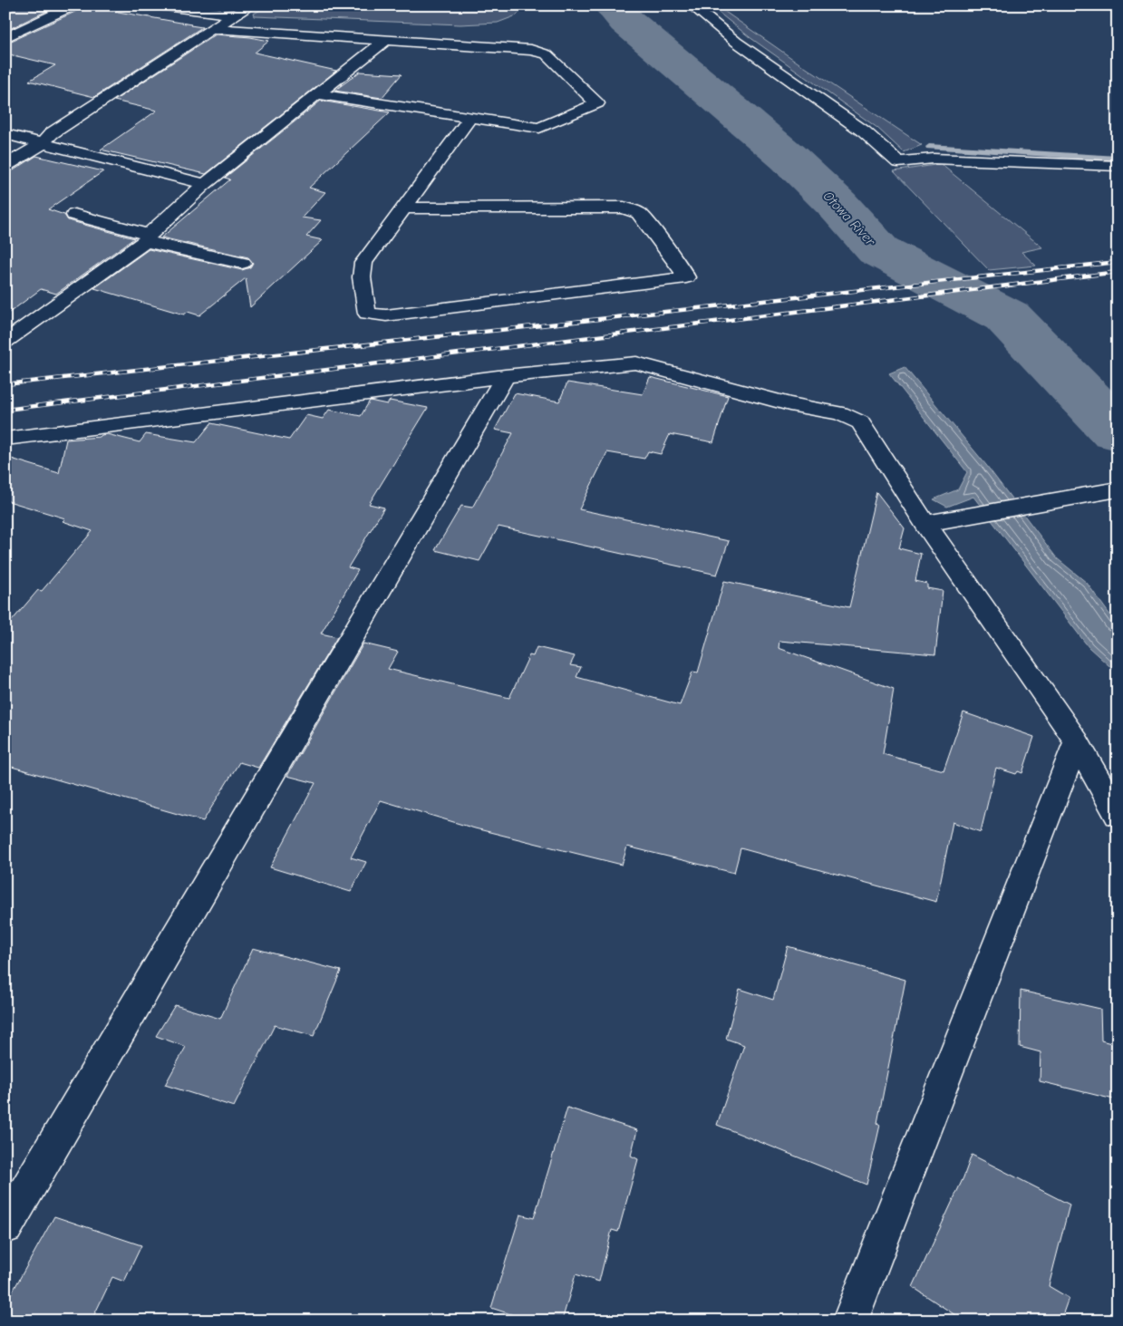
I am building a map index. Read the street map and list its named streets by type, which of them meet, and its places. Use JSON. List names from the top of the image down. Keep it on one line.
{"water":["Otowa River"]}
